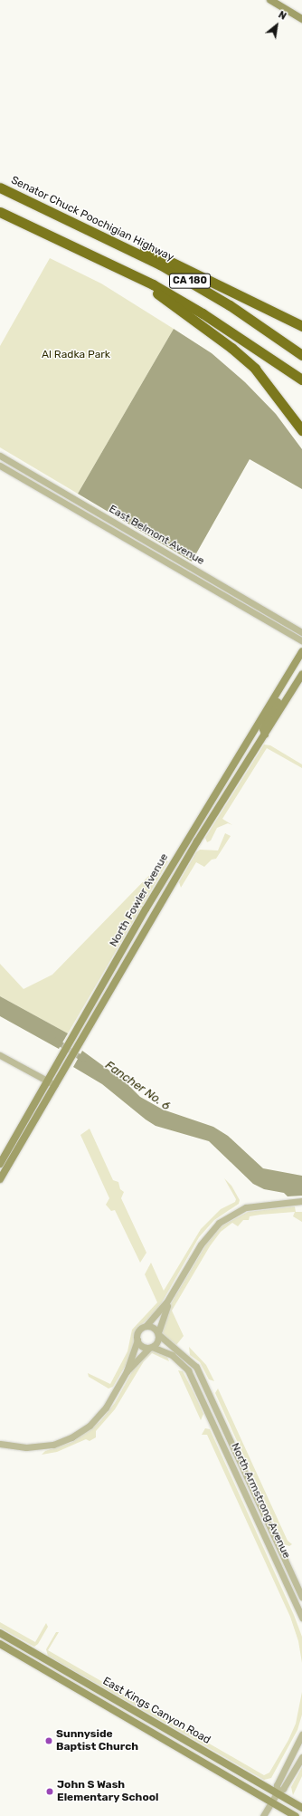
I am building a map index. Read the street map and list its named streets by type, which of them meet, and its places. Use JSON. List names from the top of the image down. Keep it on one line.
{"streets":{"highway":["Senator Chuck Poochigian Highway","CA 180"],"main road":["North Fowler Avenue","East Kings Canyon Road"],"street":["East Belmont Avenue","North Armstrong Avenue"]},"water":["Fancher No. 6"],"parks":["Al Radka Park"],"places":["Sunnyside Baptist Church","John S Wash Elementary School"],"north":"top right"}
